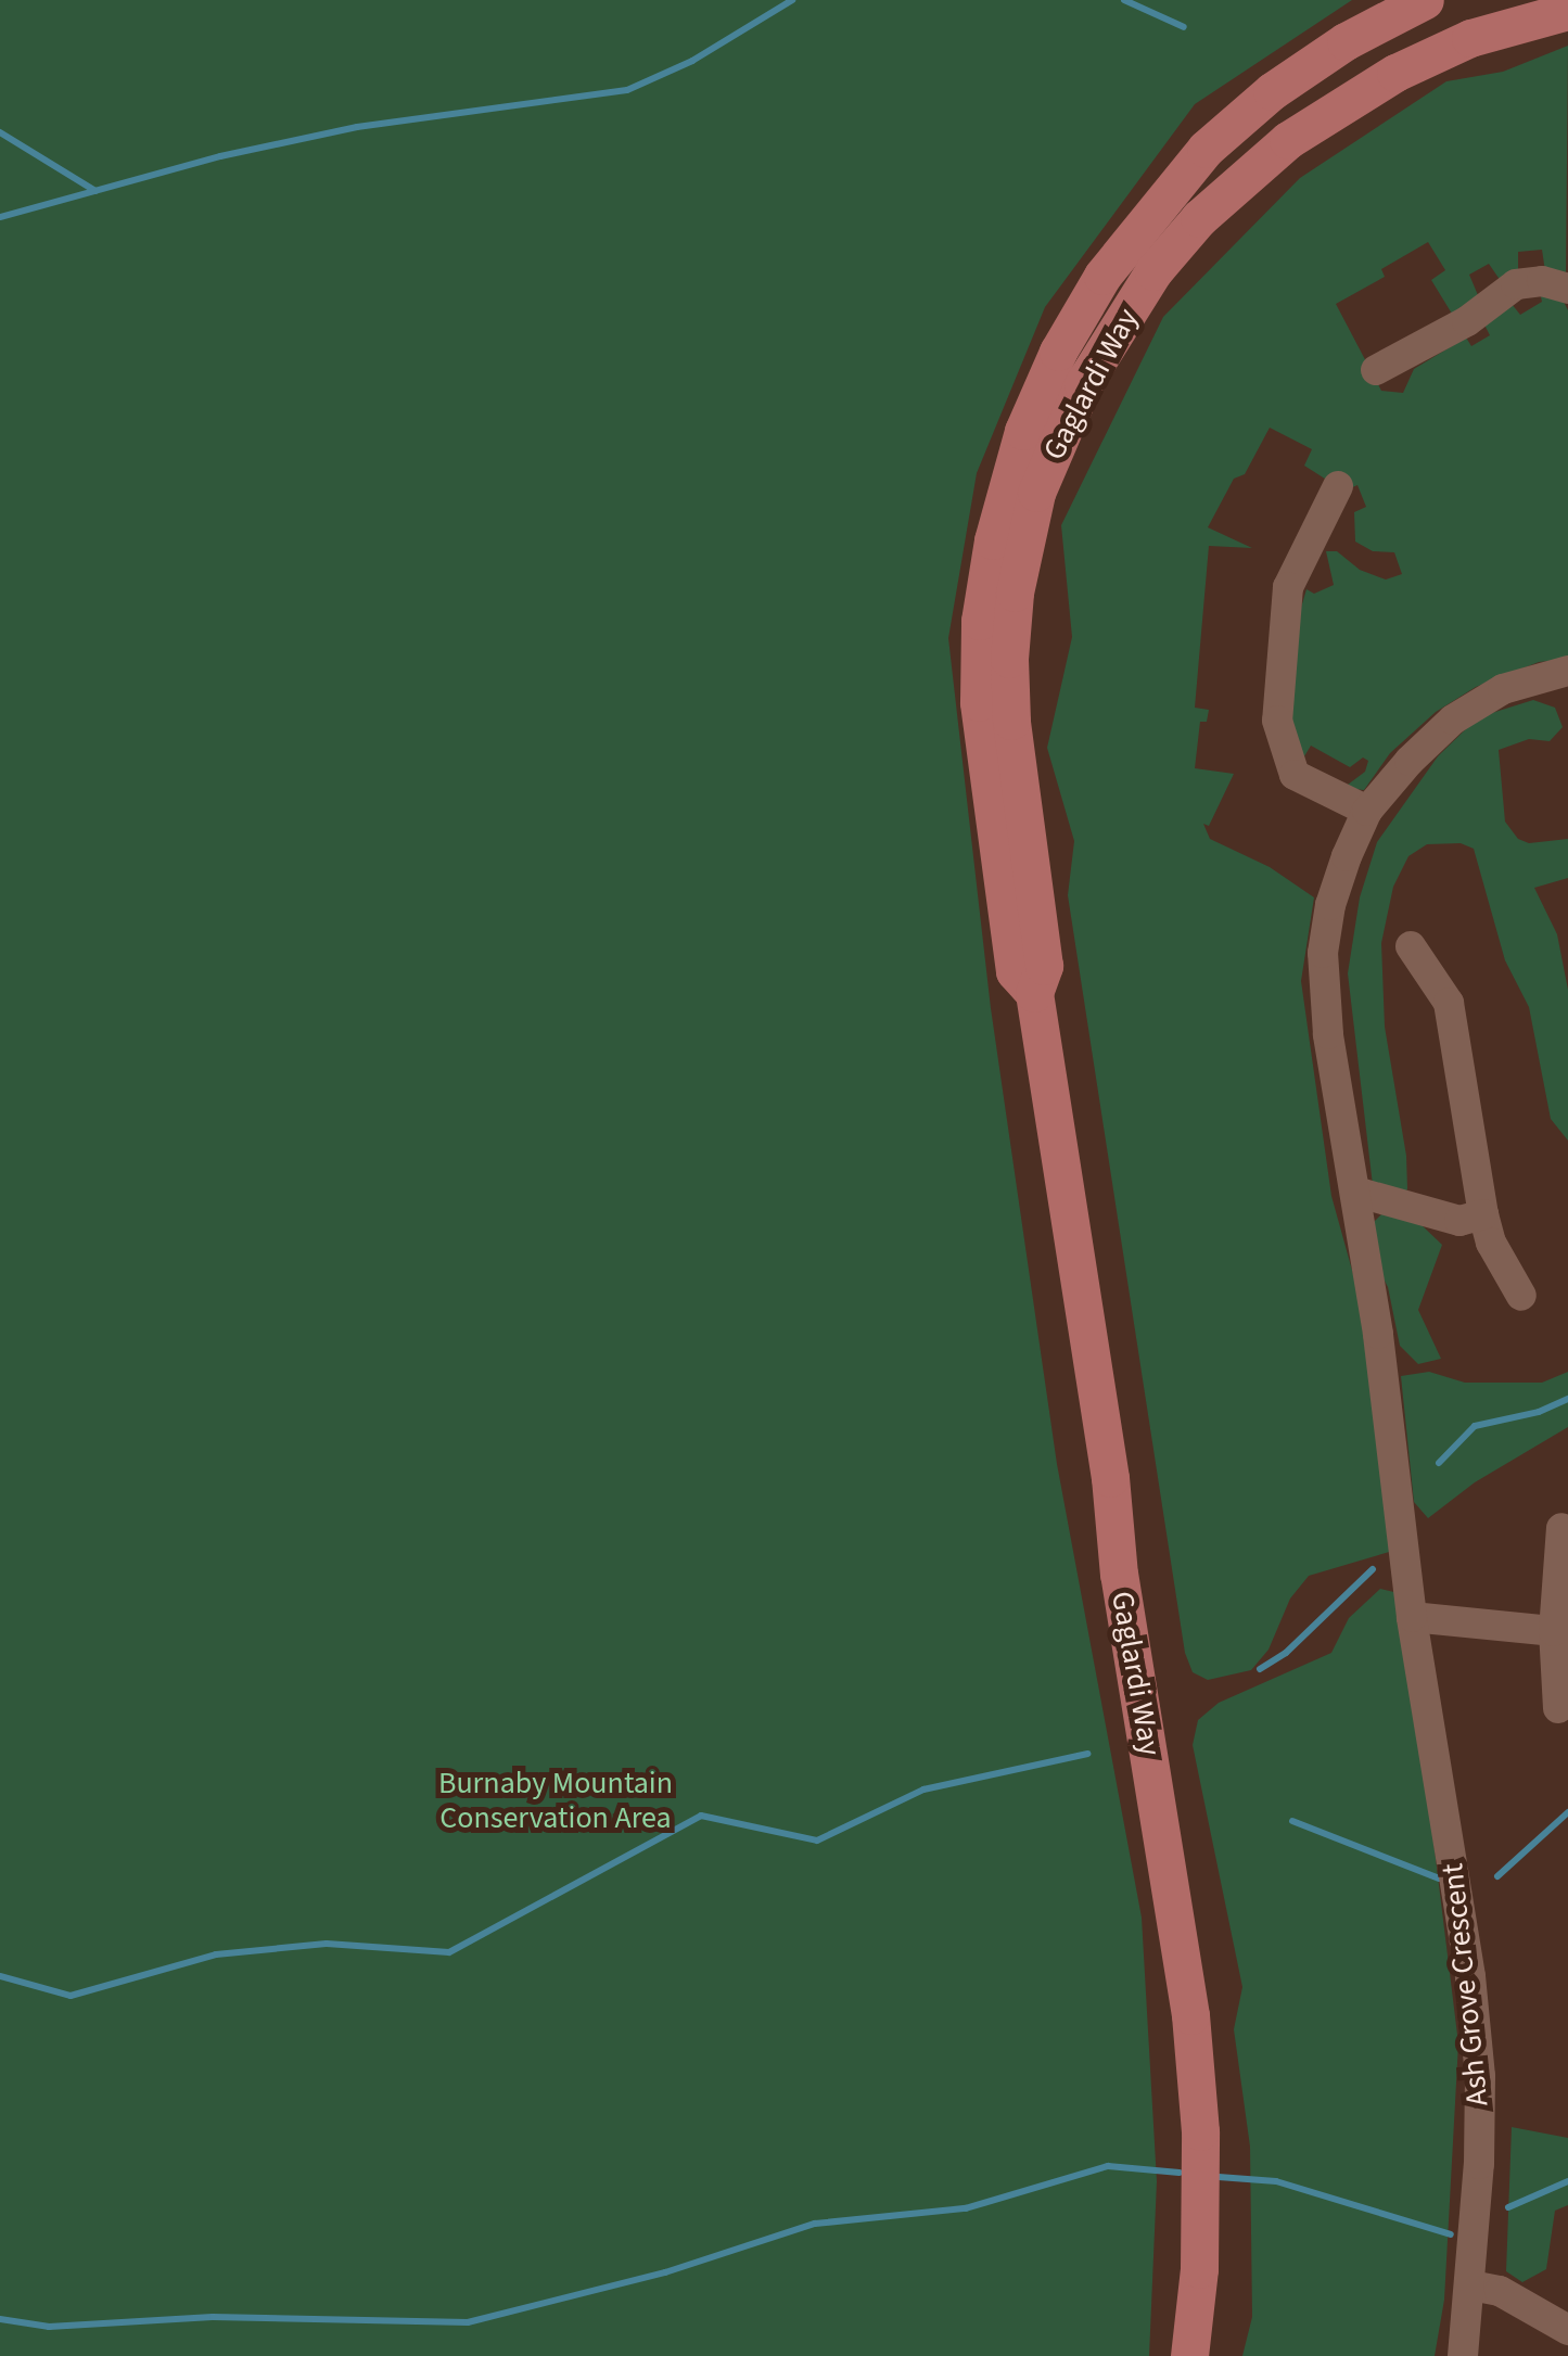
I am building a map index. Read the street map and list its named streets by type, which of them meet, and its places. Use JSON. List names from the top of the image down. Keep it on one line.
{"streets":{"main road":["Gaglardi Way"],"street":["Ash Grove Crescent"]},"parks":["Burnaby Mountain Conservation Area"]}
